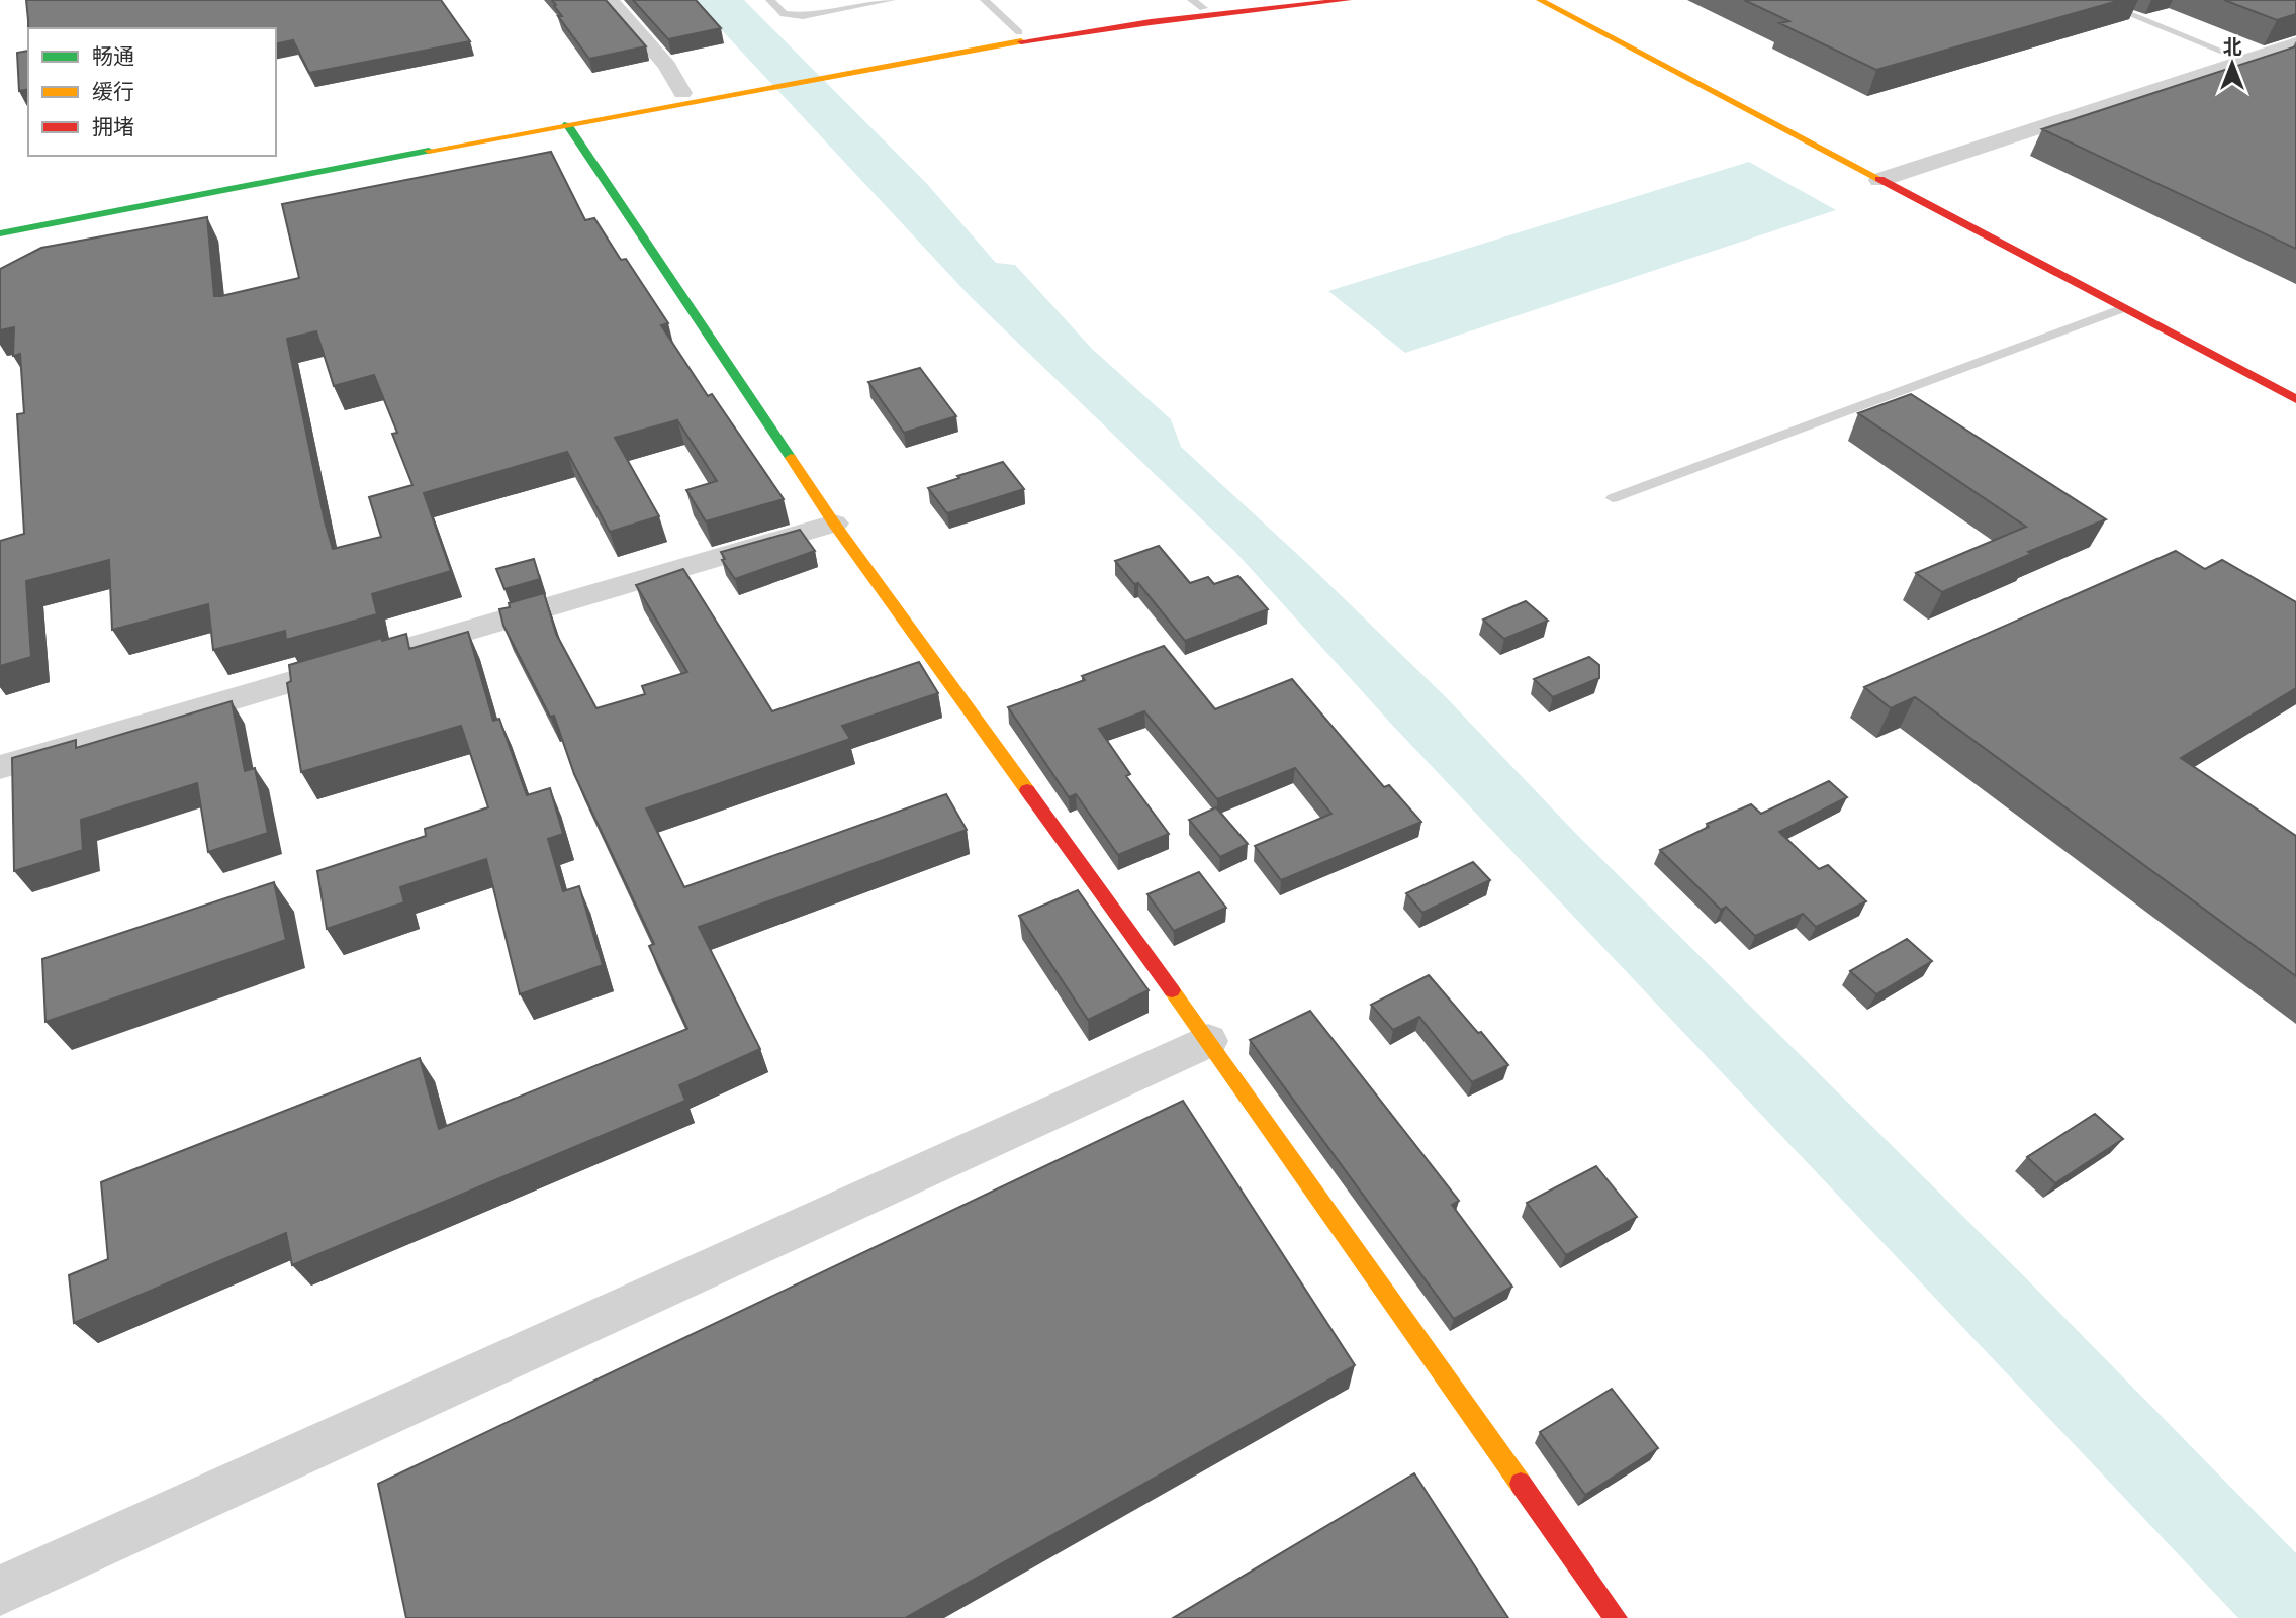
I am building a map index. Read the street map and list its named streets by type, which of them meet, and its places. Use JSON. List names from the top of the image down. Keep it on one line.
{"legend":["畅通","缓行","拥堵"],"north":"top"}
